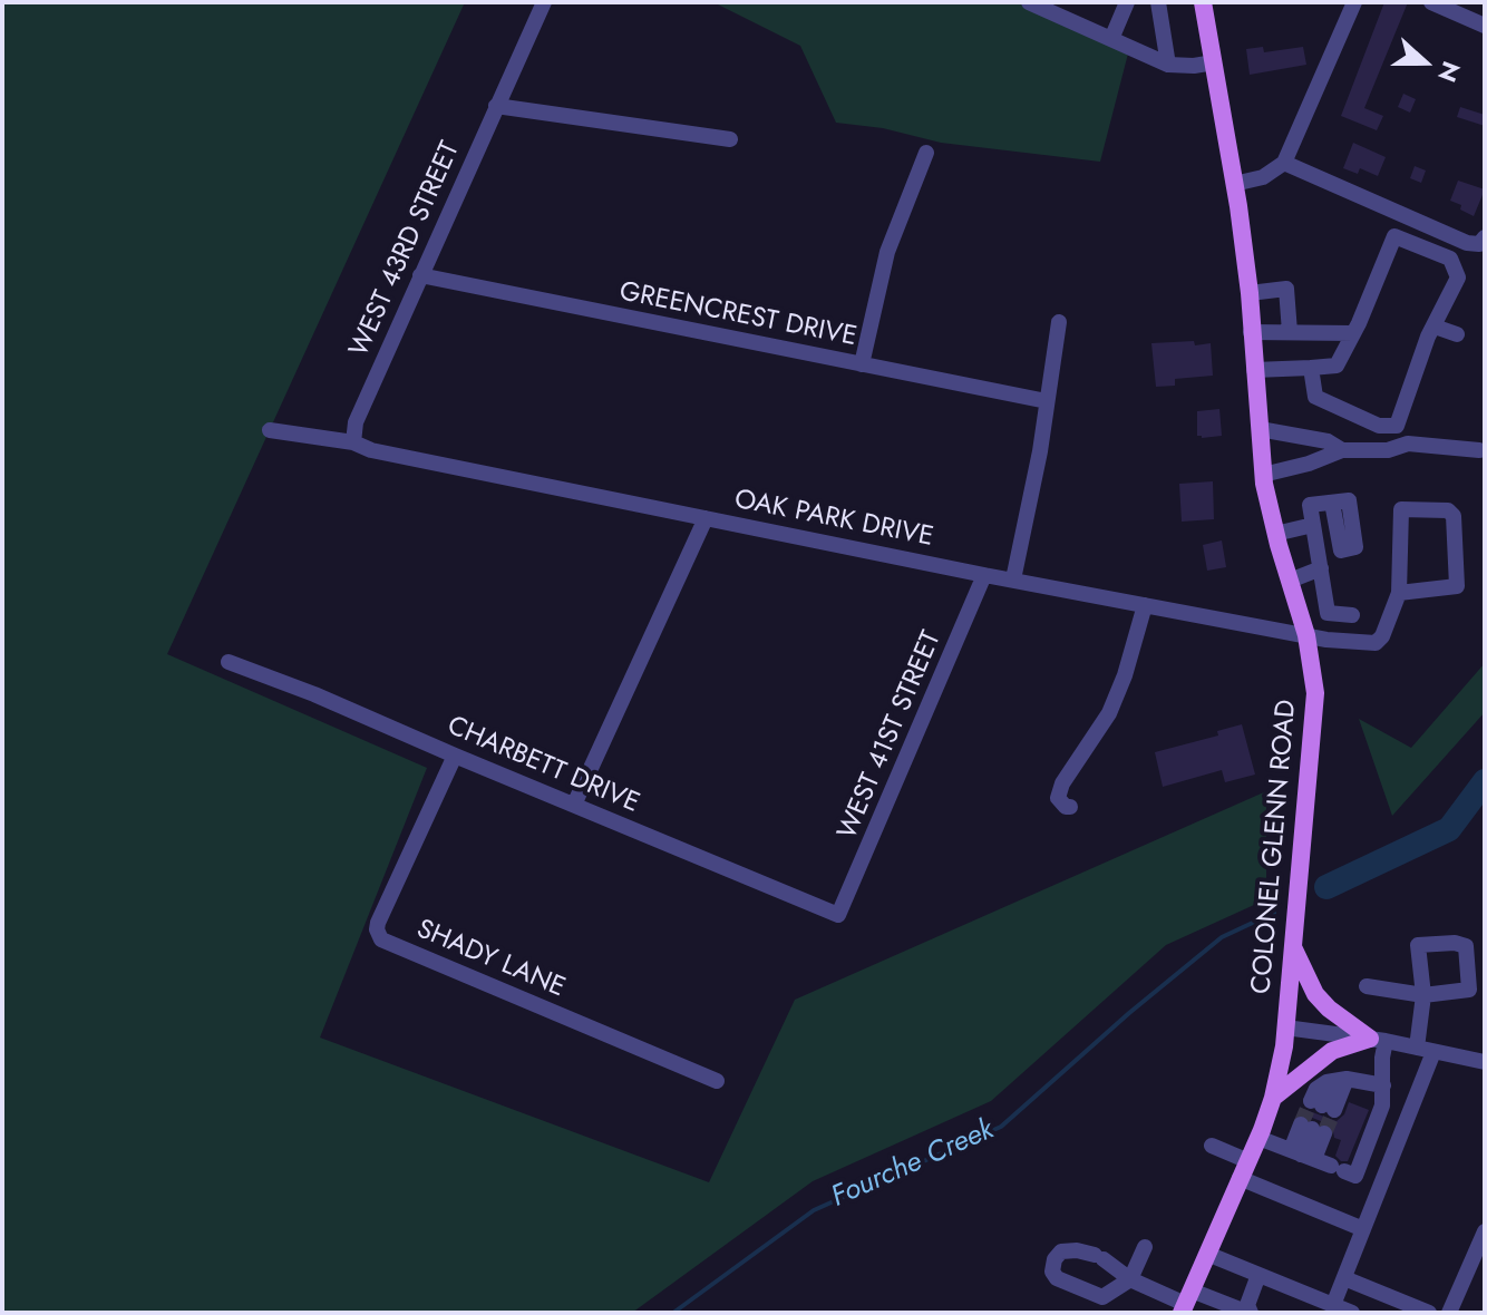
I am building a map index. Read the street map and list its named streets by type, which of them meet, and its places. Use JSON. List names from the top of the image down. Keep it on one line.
{"streets":{"main road":["COLONEL GLENN ROAD"],"street":["WEST 43RD STREET","GREENCREST DRIVE","OAK PARK DRIVE","WEST 41ST STREET","CHARBETT DRIVE","SHADY LANE"]},"crossings":[["WEST 43RD STREET","GREENCREST DRIVE"],["WEST 43RD STREET","OAK PARK DRIVE"],["OAK PARK DRIVE","WEST 41ST STREET"],["OAK PARK DRIVE","COLONEL GLENN ROAD"],["WEST 41ST STREET","CHARBETT DRIVE"],["CHARBETT DRIVE","SHADY LANE"]],"water":["Fourche Creek"],"north":"right"}
